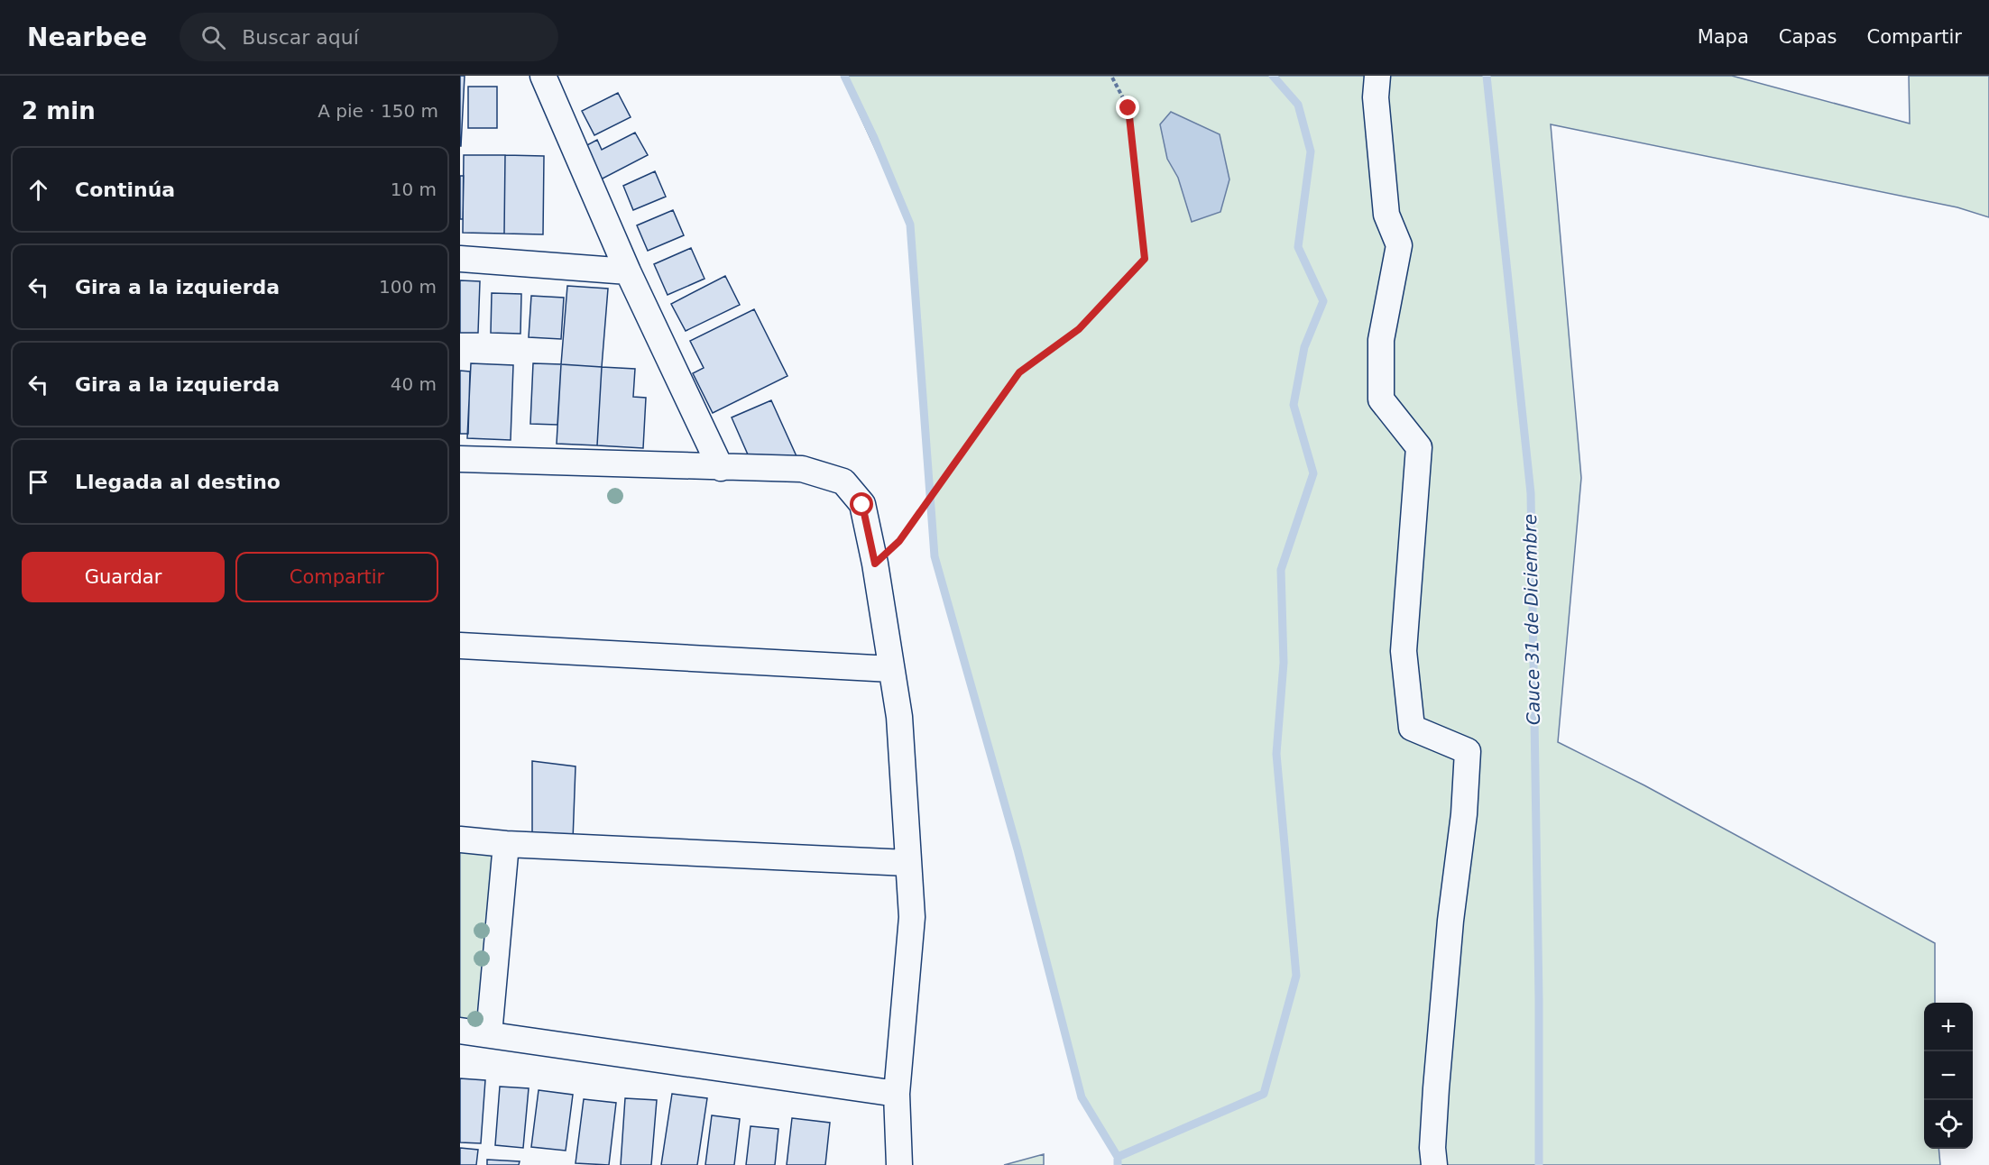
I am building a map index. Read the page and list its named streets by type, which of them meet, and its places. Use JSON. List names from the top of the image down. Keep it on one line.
{"water":["Cauce 31 de Diciembre"],"page":{"header":"Nearbee","search":"Buscar aquí","nav":["Mapa","Capas","Compartir"],"heading":["2 min","A pie · 150 m"],"list":[["Continúa","10 m"],["Gira a la izquierda","100 m"],["Gira a la izquierda","40 m"],"Llegada al destino"],"buttons":["Guardar","Compartir"],"map_buttons":["+","−"]}}
